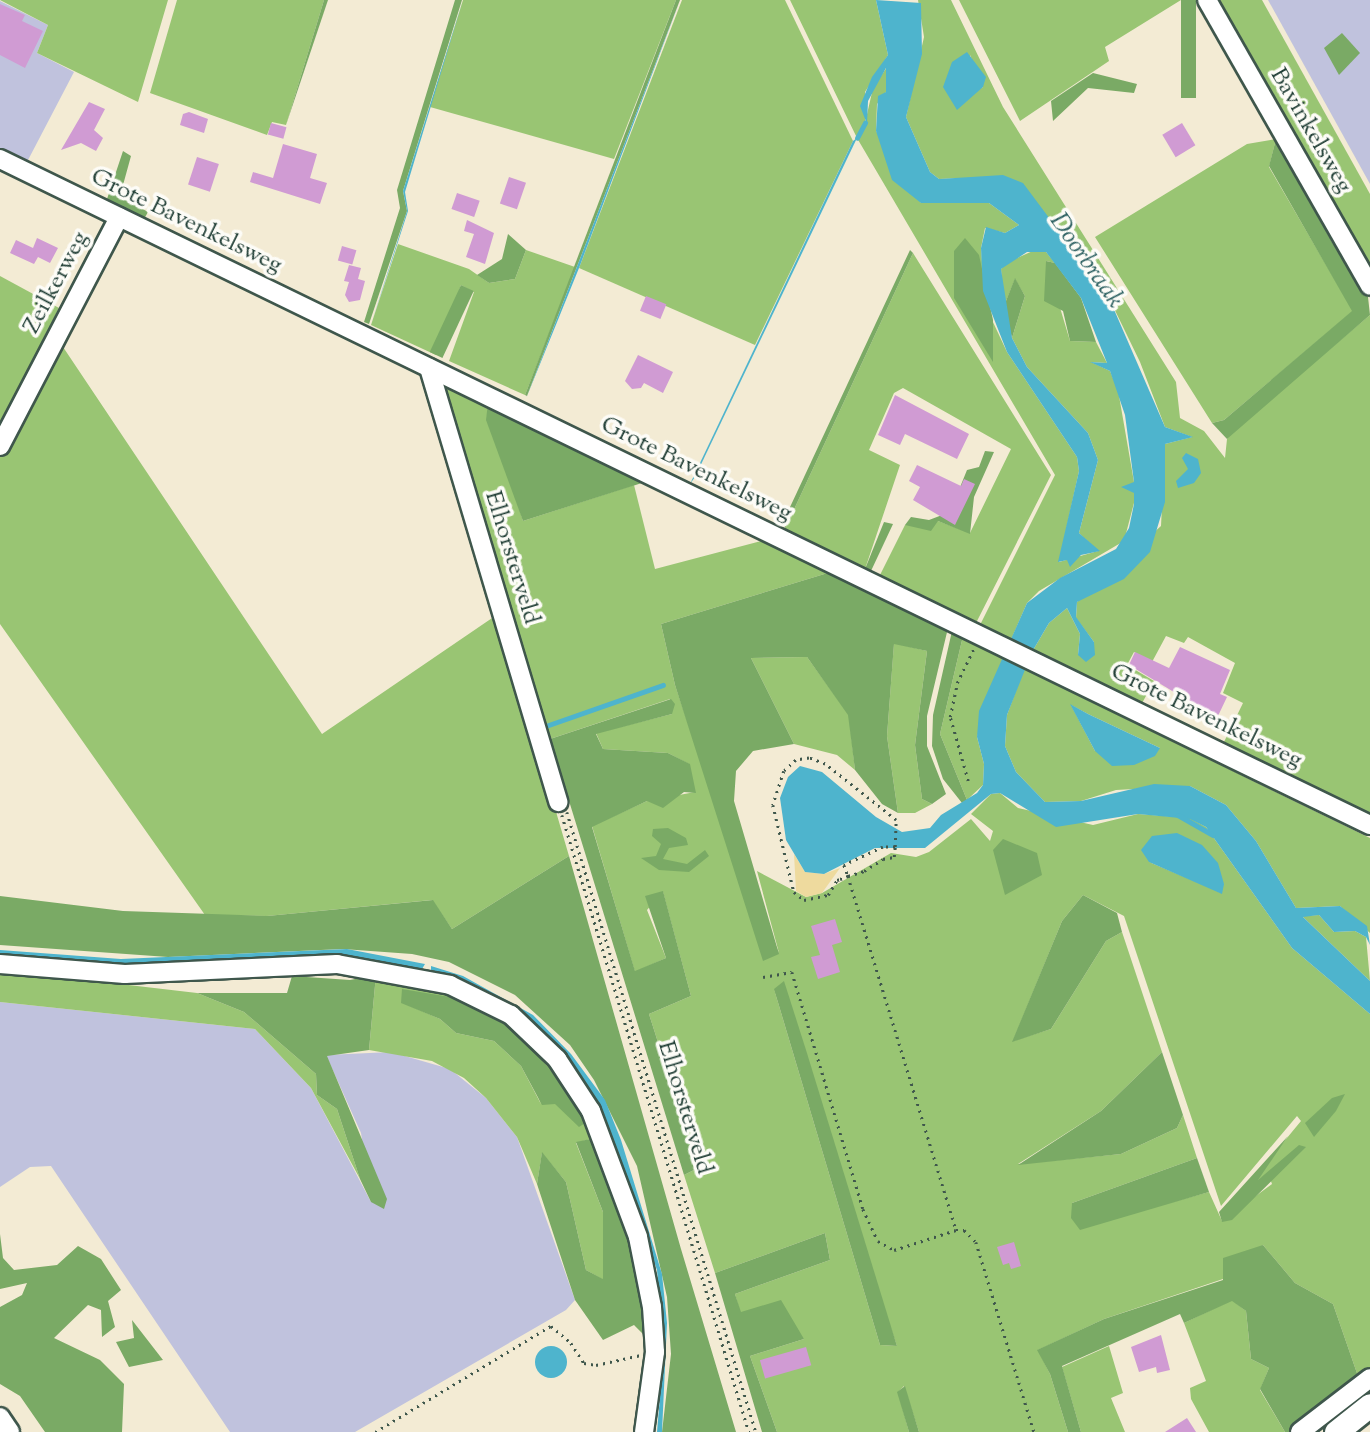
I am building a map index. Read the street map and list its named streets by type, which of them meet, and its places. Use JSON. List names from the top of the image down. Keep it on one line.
{"streets":{"street":["Bavinkelsweg","Grote Bavenkelsweg","Zeilkerweg","Elhorsterveld"]},"crossings":[["Grote Bavenkelsweg","Zeilkerweg"],["Grote Bavenkelsweg","Elhorsterveld"]],"water":["Doorbraak"]}
